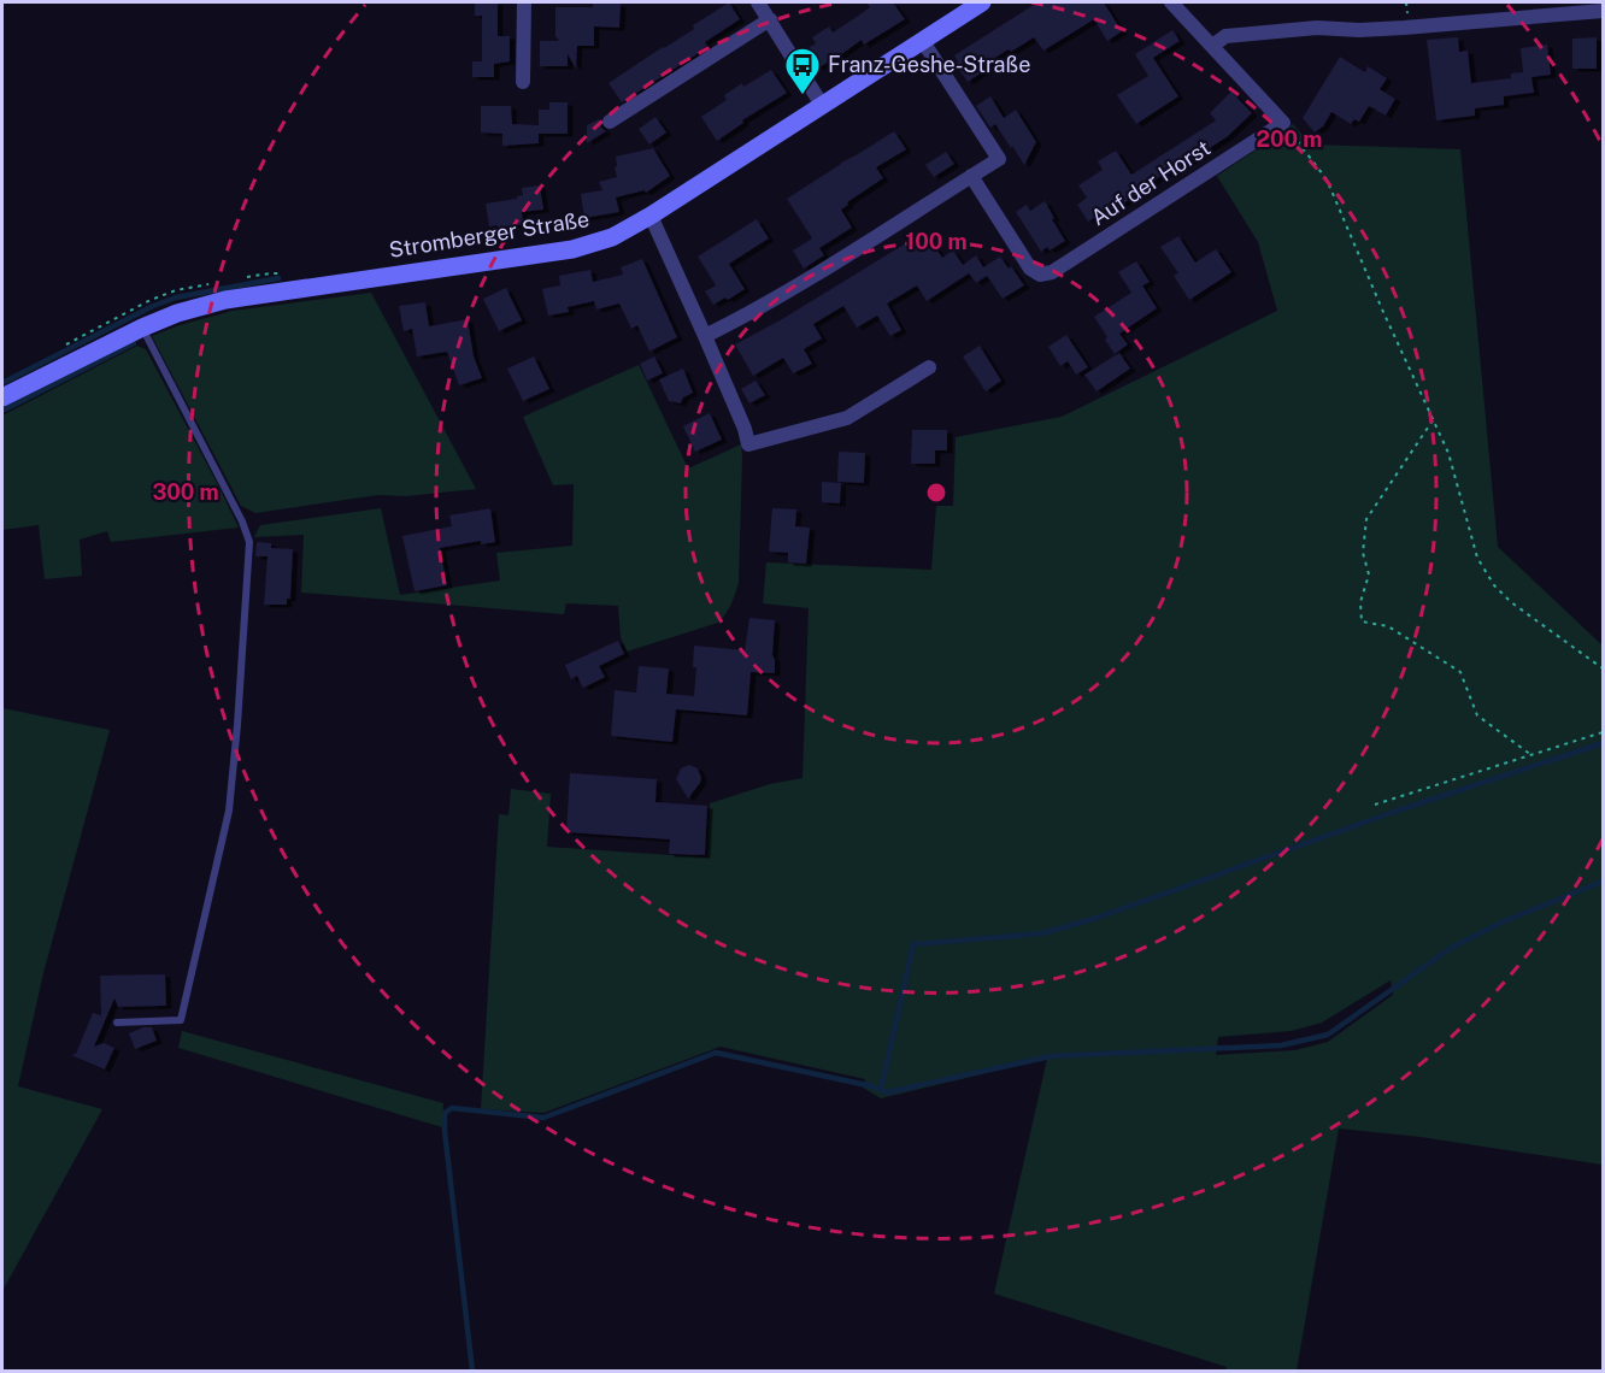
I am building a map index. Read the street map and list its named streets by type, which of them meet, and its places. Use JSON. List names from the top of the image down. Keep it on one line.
{"streets":{"main road":["Stromberger Straße"],"street":["Auf der Horst"]},"places":{"bus stop":["Franz-Geshe-Straße"]},"rings":["200 m","100 m","300 m"]}
